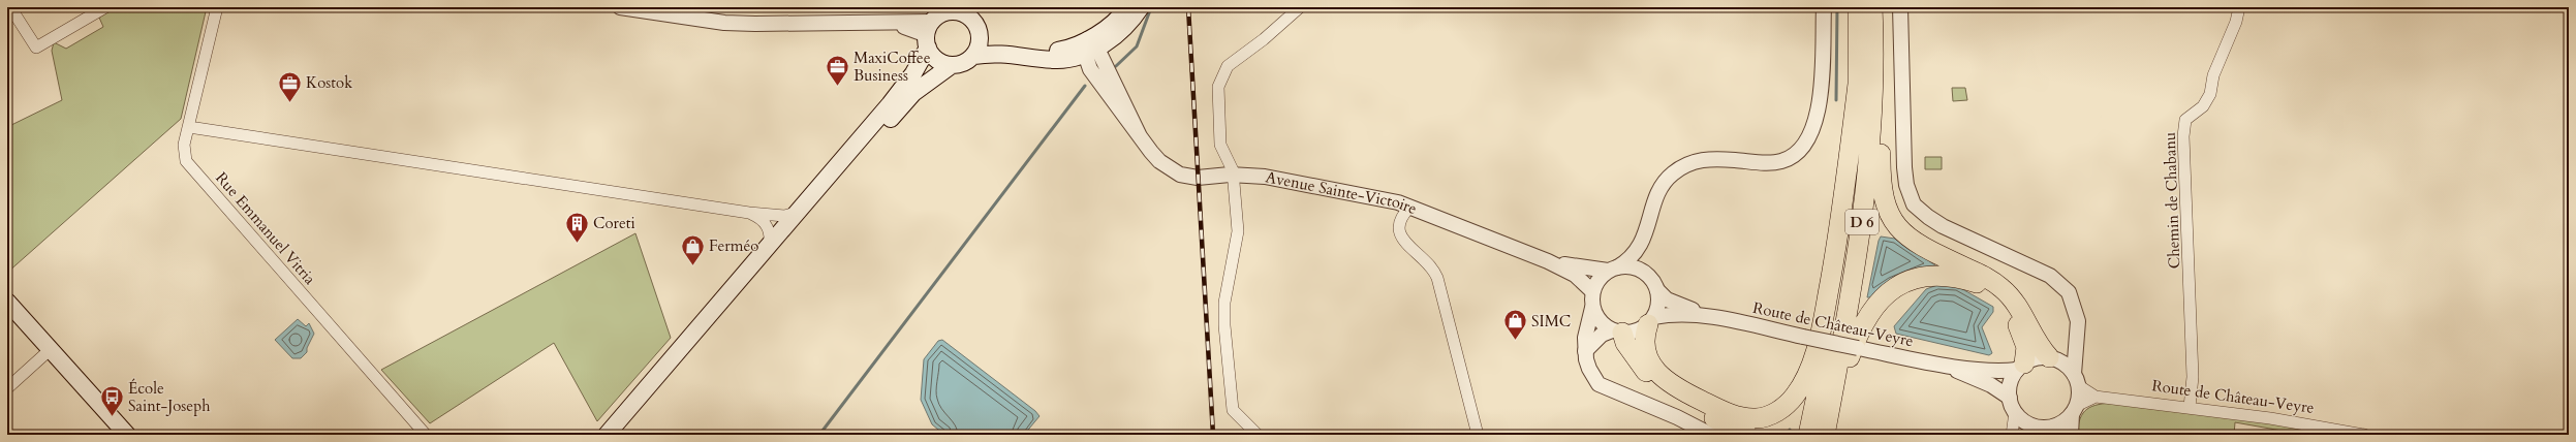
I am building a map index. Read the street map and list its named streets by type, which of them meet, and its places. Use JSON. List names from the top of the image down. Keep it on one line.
{"streets":{"highway":["D 6"],"street":["Avenue Sainte-Victoire","Chemin de Chabanu","Rue Emmanuel Vitria","Route de Château-Veyre"]},"crossings":[["Avenue Sainte-Victoire","Route de Château-Veyre"],["Chemin de Chabanu","Route de Château-Veyre"]],"places":{"office":["MaxiCoffee Business","Kostok"],"building":["Coreti"],"shop":["Ferméo","SIMC"],"bus stop":["École Saint-Joseph"]}}
